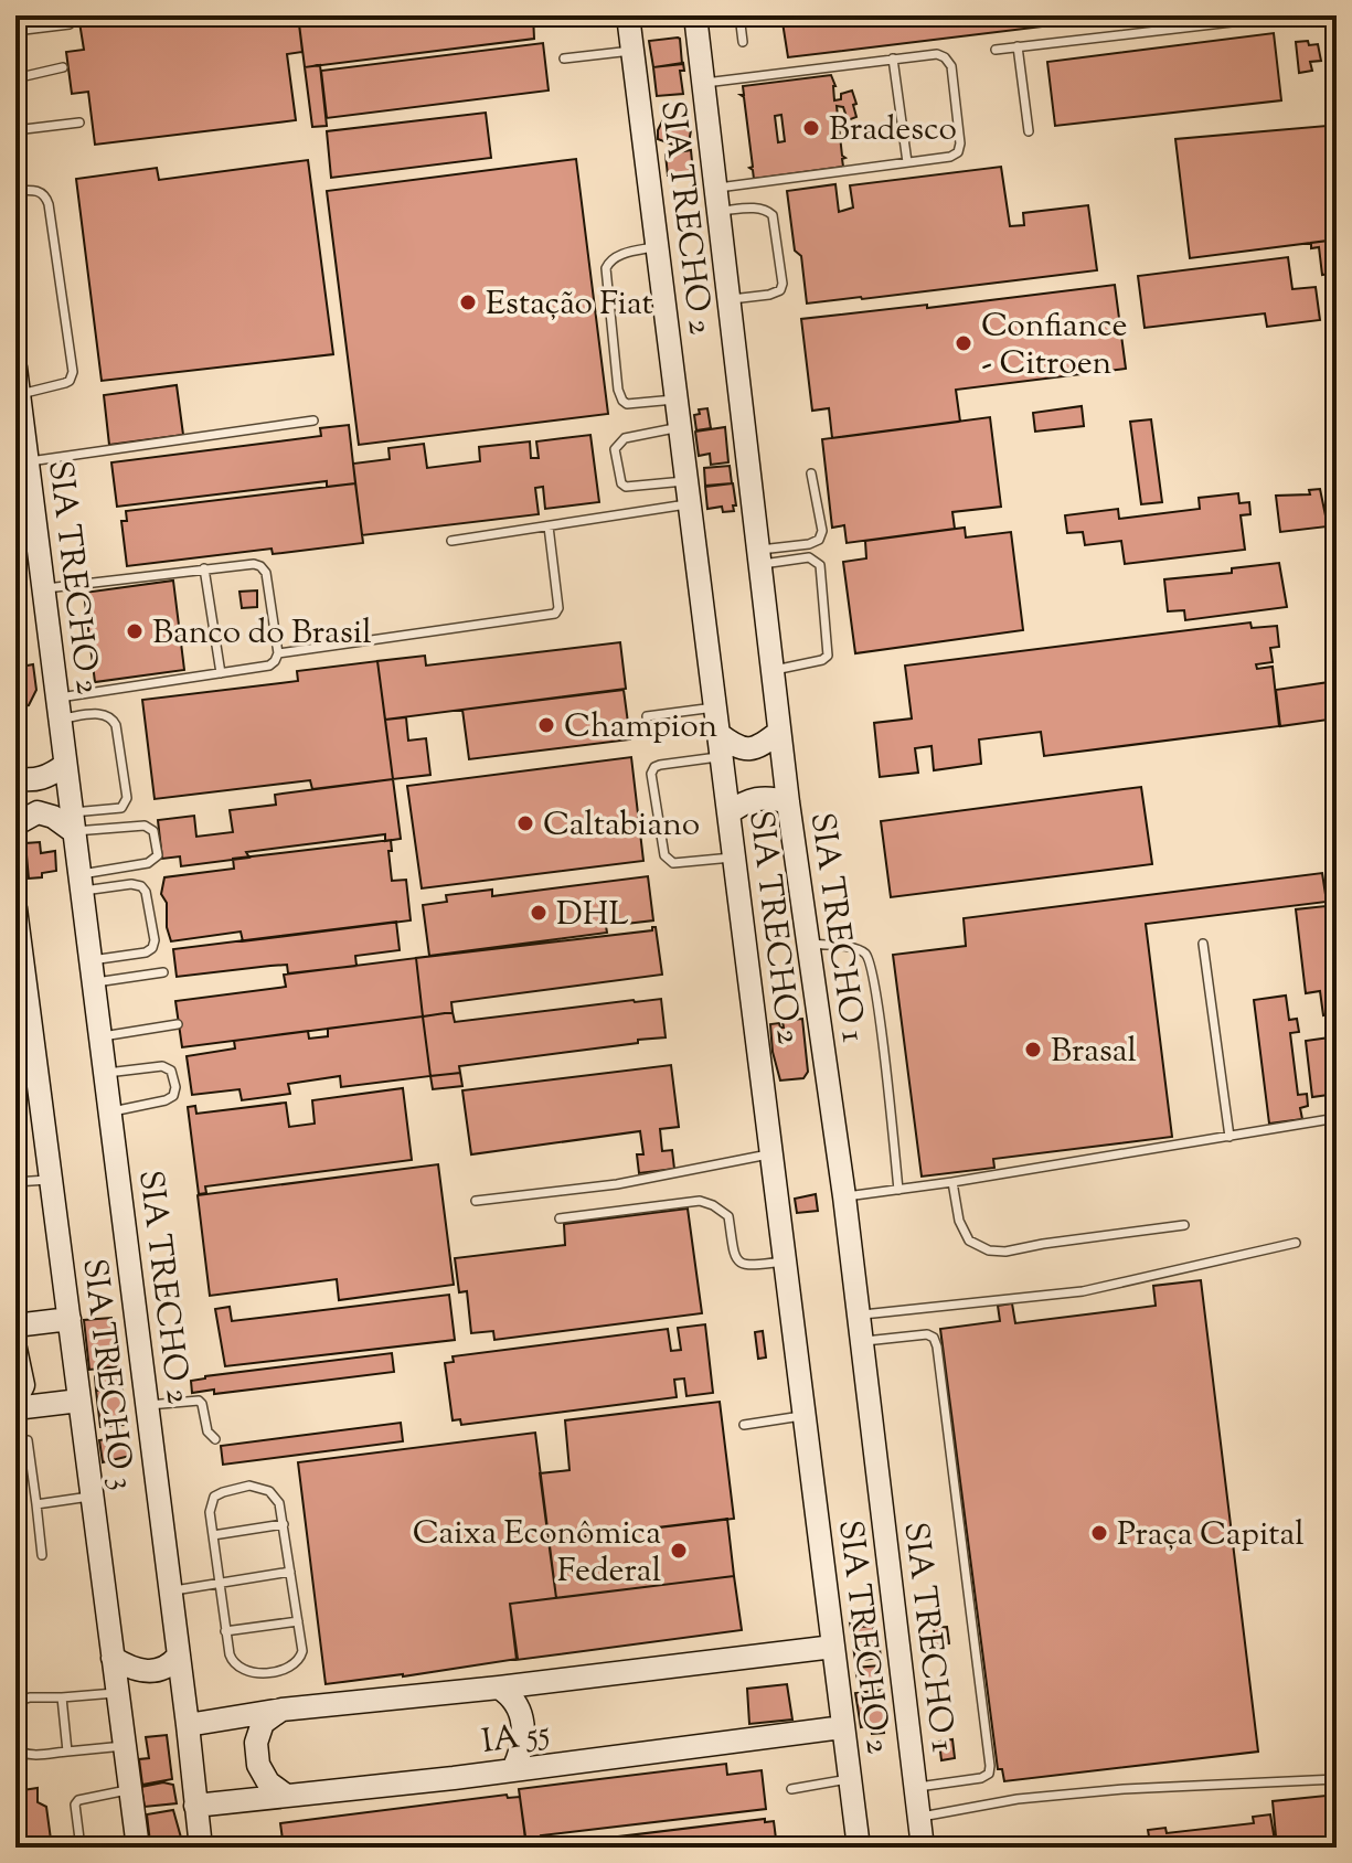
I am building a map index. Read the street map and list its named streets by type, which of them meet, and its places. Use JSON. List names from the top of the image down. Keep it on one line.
{"streets":{"main road":["SIA TRECHO 2","SIA TRECHO 1","SIA TRECHO 3","IA 55"]},"crossings":[["SIA TRECHO 2","IA 55"]],"places":["Bradesco","Estação Fiat","Confiance - Citroen","Banco do Brasil","Champion","Caltabiano","DHL","Brasal","Praça Capital","Caixa Econômica Federal"]}
